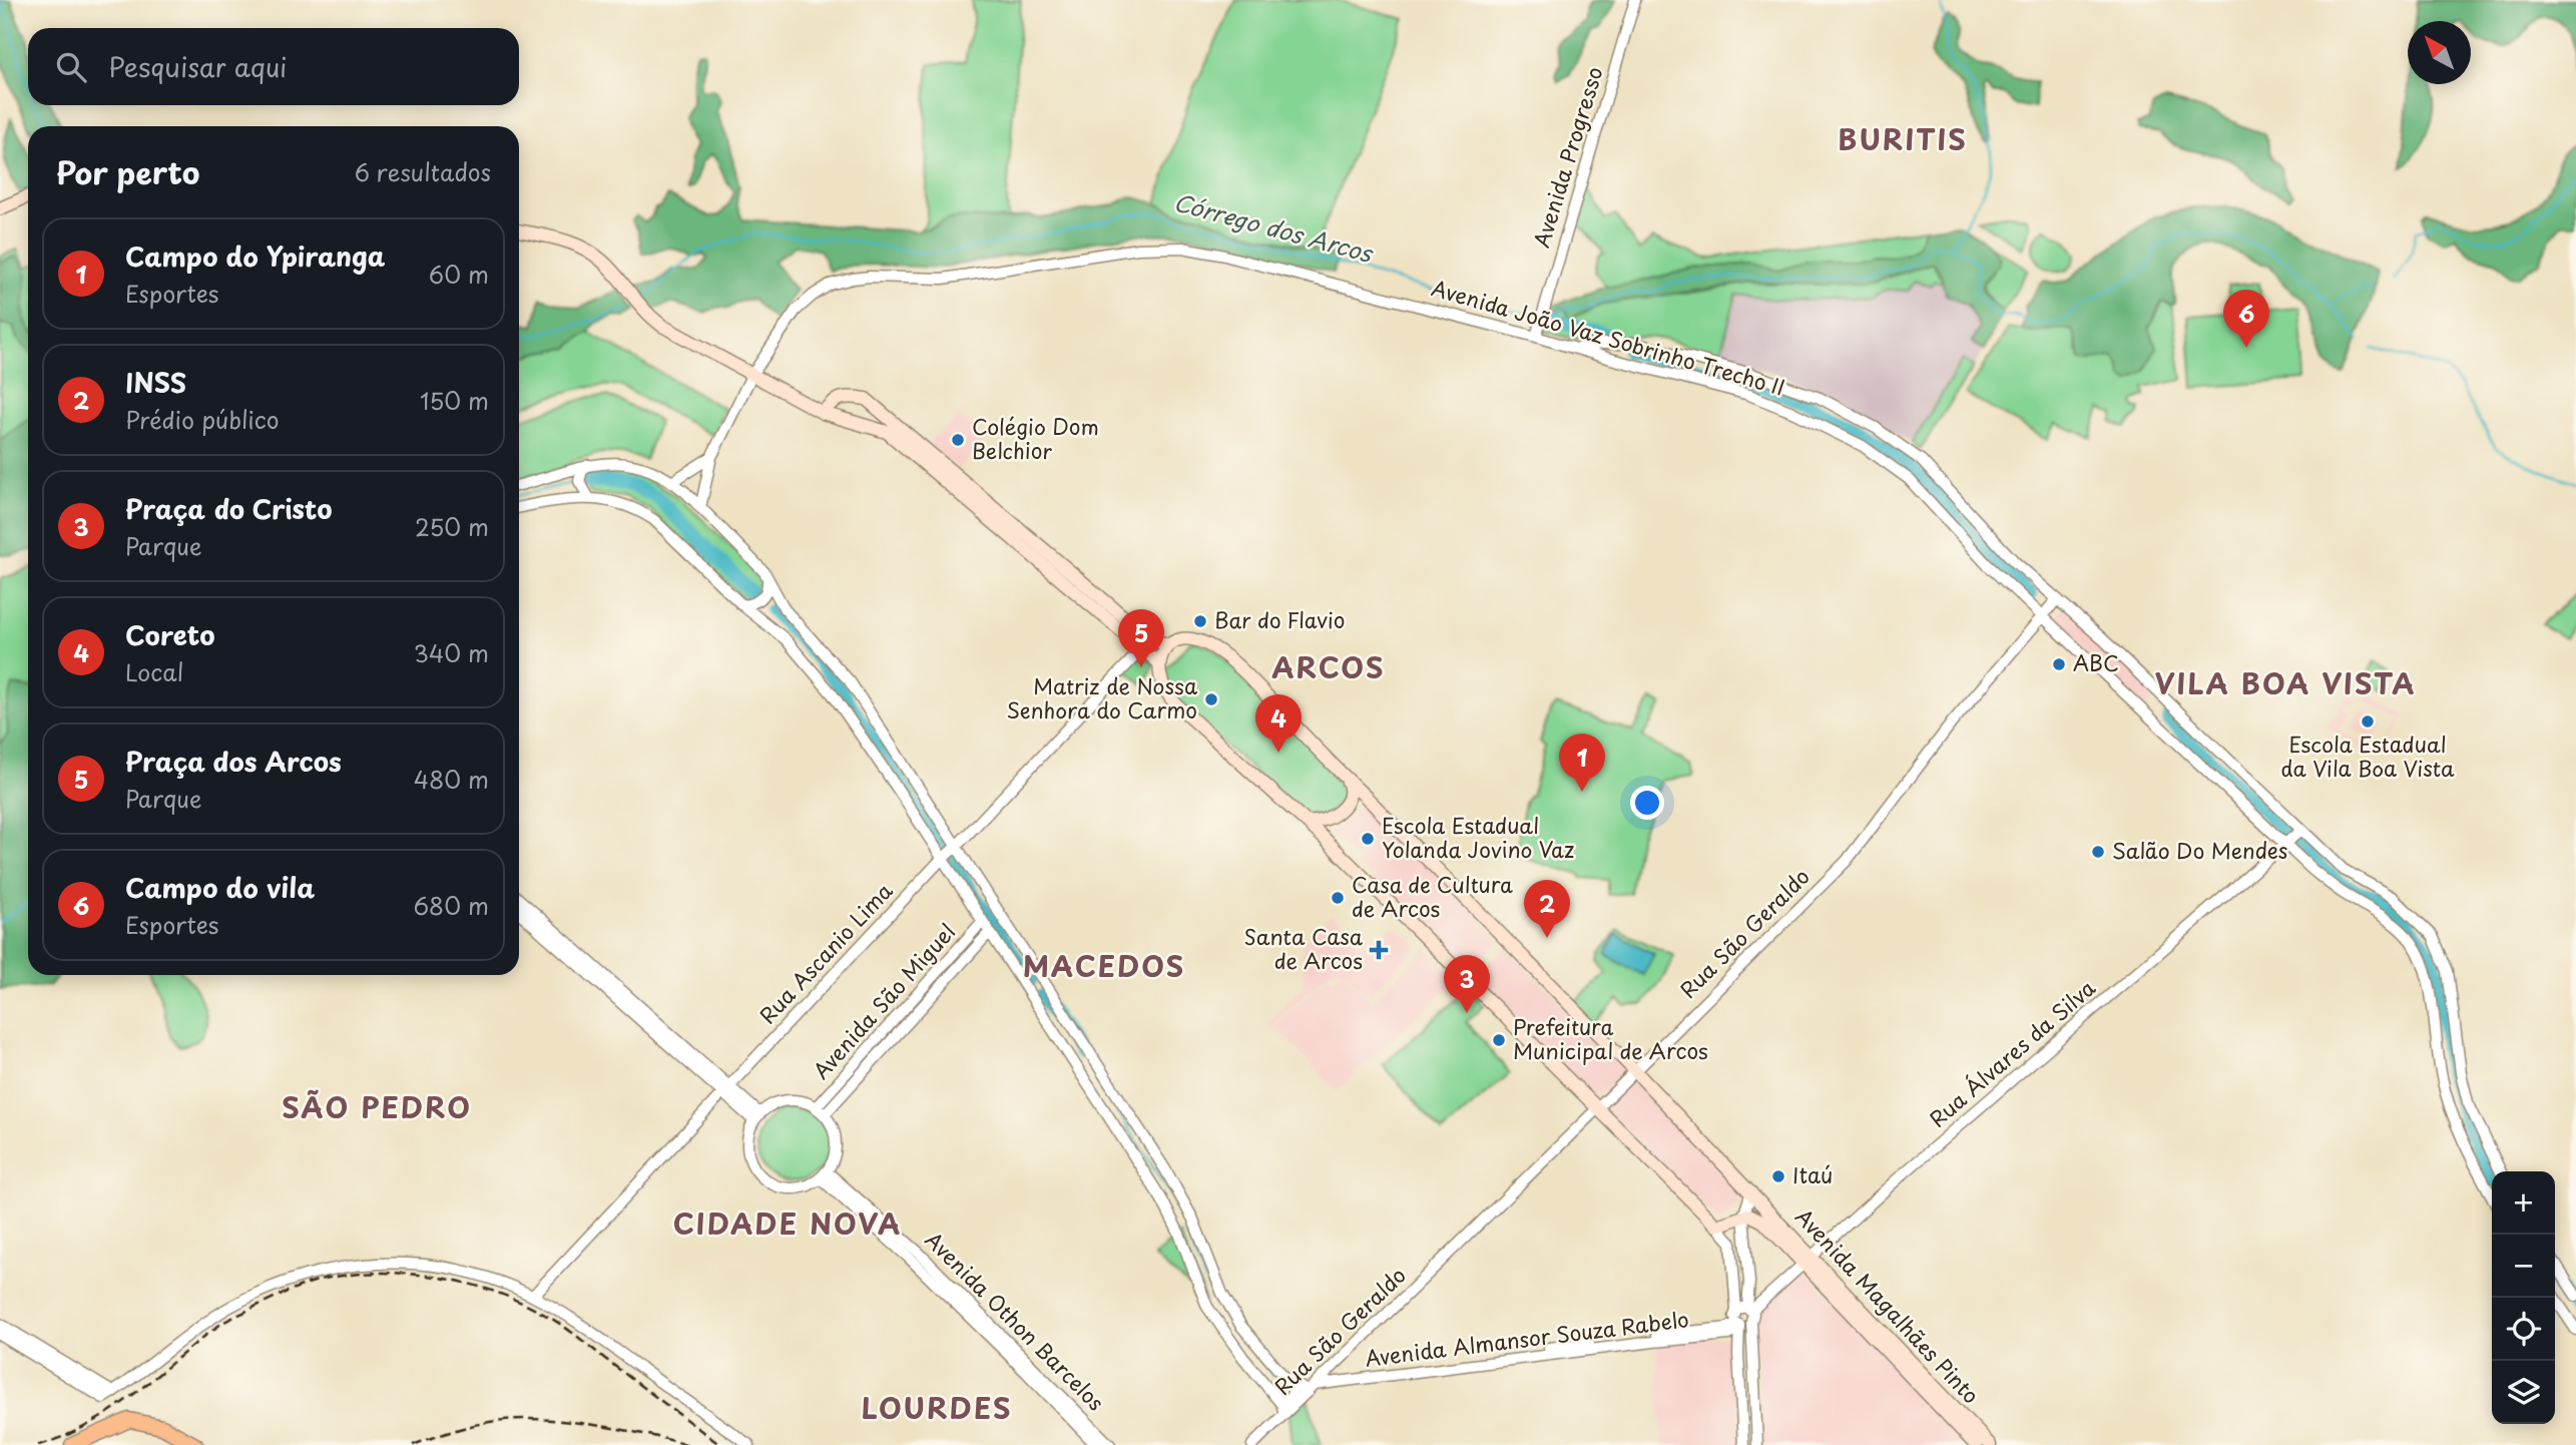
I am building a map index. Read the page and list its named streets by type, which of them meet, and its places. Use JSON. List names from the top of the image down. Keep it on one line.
{"streets":{"main road":["Avenida Magalhães Pinto"],"street":["Avenida Progresso","Avenida João Vaz Sobrinho Trecho II","Rua São Geraldo","Rua Ascanio Lima","Avenida São Miguel","Rua Álvares da Silva","Avenida Othon Barcelos","Avenida Almansor Souza Rabelo"]},"crossings":[["Avenida Progresso","Avenida João Vaz Sobrinho Trecho II"],["Avenida João Vaz Sobrinho Trecho II","Rua São Geraldo"],["Avenida João Vaz Sobrinho Trecho II","Rua Álvares da Silva"],["Rua São Geraldo","Avenida Magalhães Pinto"],["Rua São Geraldo","Avenida Almansor Souza Rabelo"],["Avenida São Miguel","Avenida Othon Barcelos"],["Rua Álvares da Silva","Avenida Magalhães Pinto"],["Rua Álvares da Silva","Avenida Almansor Souza Rabelo"]],"districts":["BURITIS","ARCOS","VILA BOA VISTA","MACEDOS","SÃO PEDRO","CIDADE NOVA","LOURDES"],"water":["Córrego dos Arcos"],"places":{"other":["Colégio Dom Belchior","Bar do Flavio","ABC","Matriz de Nossa Senhora do Carmo","Escola Estadual da Vila Boa Vista","Escola Estadual Yolanda Jovino Vaz","Salão Do Mendes","Casa de Cultura de Arcos","Prefeitura Municipal de Arcos","Itaú"],"health":["Santa Casa de Arcos"]},"north":"top left","page":{"search":"Pesquisar aqui","heading":["Por perto","6 resultados"],"list":[{"mark":"1","name":"Campo do Ypiranga","note":"Esportes","value":"60 m"},{"mark":"2","name":"INSS","note":"Prédio público","value":"150 m"},{"mark":"3","name":"Praça do Cristo","note":"Parque","value":"250 m"},{"mark":"4","name":"Coreto","note":"Local","value":"340 m"},{"mark":"5","name":"Praça dos Arcos","note":"Parque","value":"480 m"},{"mark":"6","name":"Campo do vila","note":"Esportes","value":"680 m"}],"pins":["6","5","4","1","2","3"],"map_buttons":["+","−"]}}
